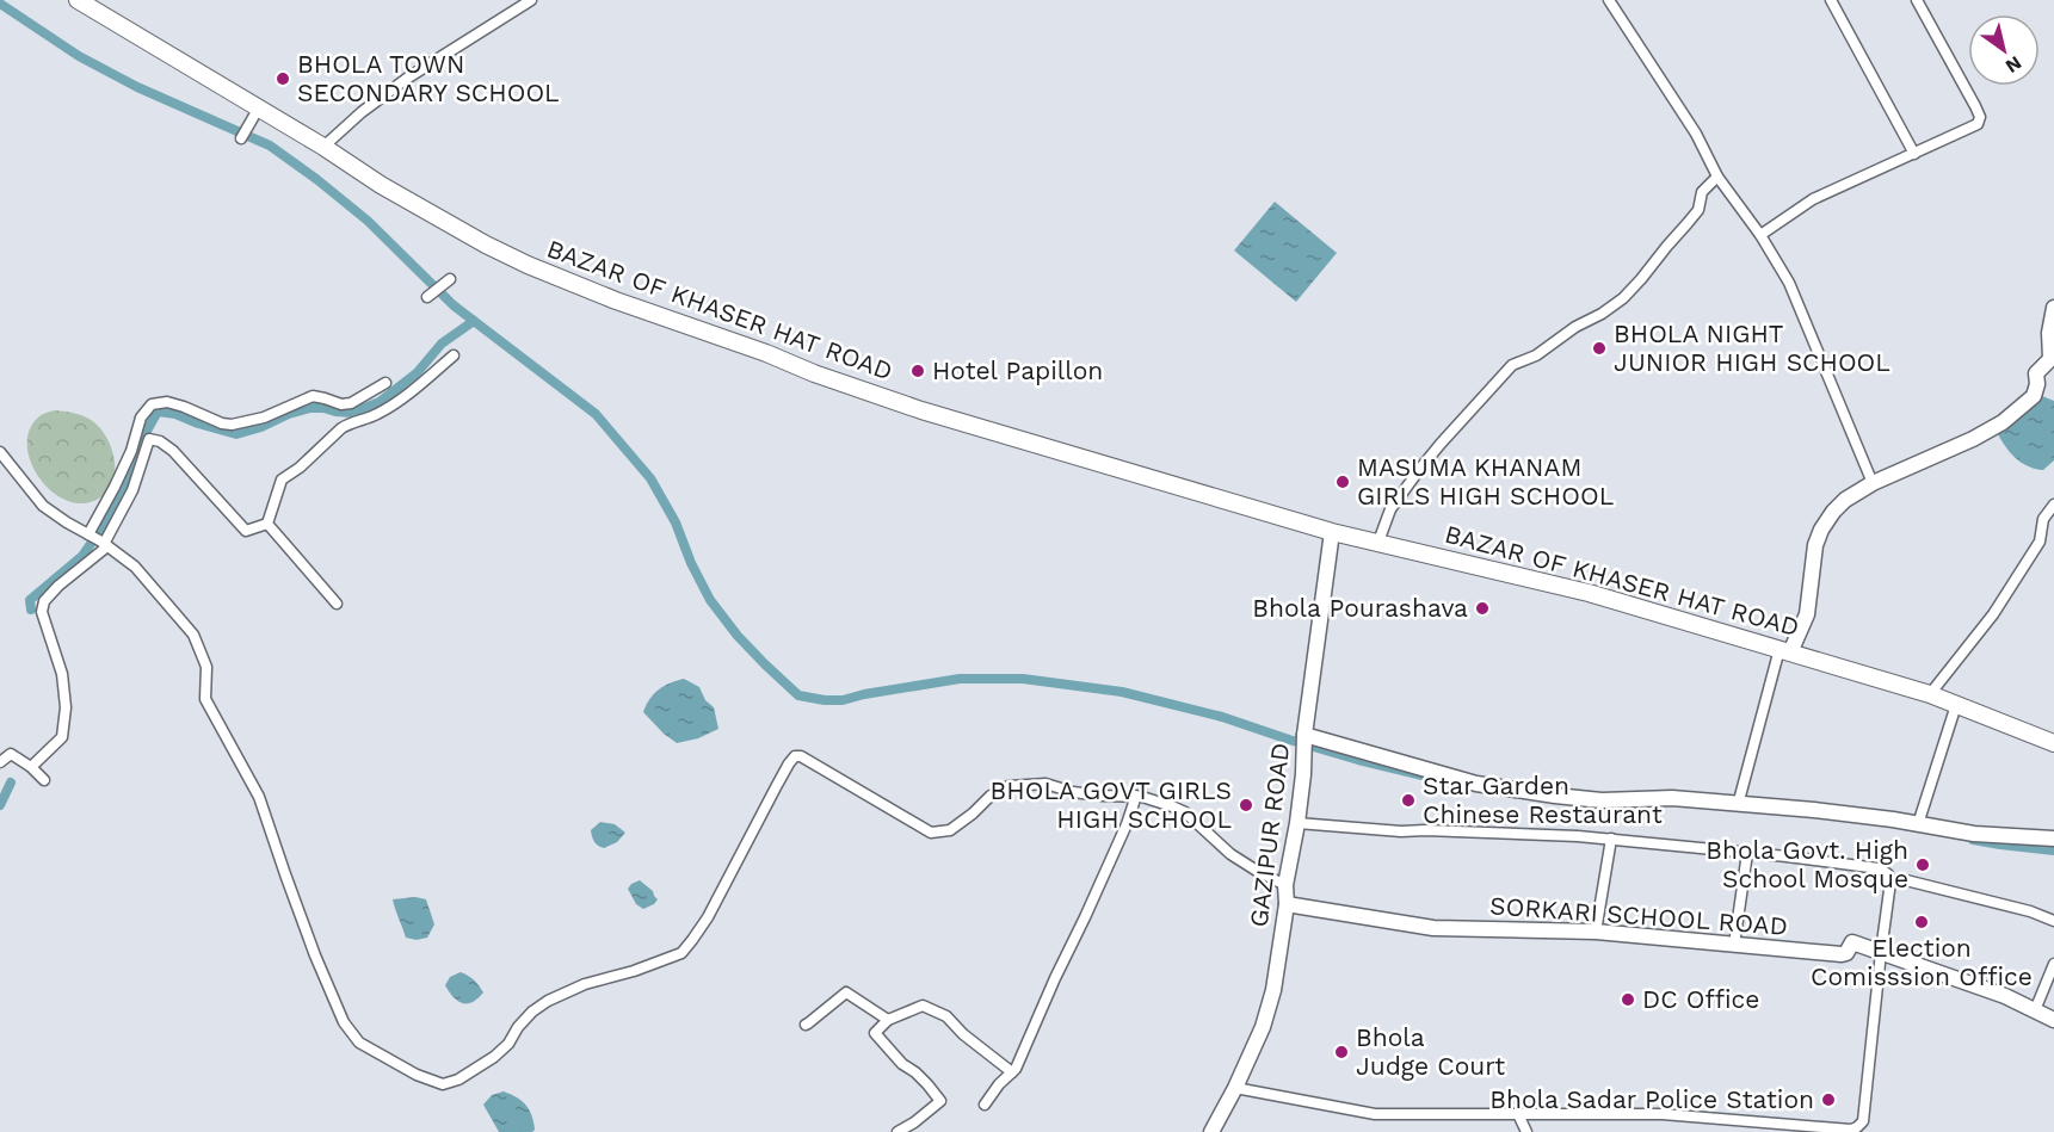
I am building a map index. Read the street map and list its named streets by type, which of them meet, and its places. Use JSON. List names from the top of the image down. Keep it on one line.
{"streets":{"main road":["BAZAR OF KHASER HAT ROAD"],"street":["GAZIPUR ROAD","SORKARI SCHOOL ROAD"]},"crossings":[["BAZAR OF KHASER HAT ROAD","GAZIPUR ROAD"],["GAZIPUR ROAD","SORKARI SCHOOL ROAD"]],"places":["BHOLA TOWN SECONDARY SCHOOL","BHOLA NIGHT JUNIOR HIGH SCHOOL","Hotel Papillon","MASUMA KHANAM GIRLS HIGH SCHOOL","Bhola Pourashava","Star Garden Chinese Restaurant","BHOLA GOVT GIRLS HIGH SCHOOL","Bhola Govt. High School Mosque","Election Comisssion Office","DC Office","Bhola Judge Court","Bhola Sadar Police Station"],"north":"bottom right"}
